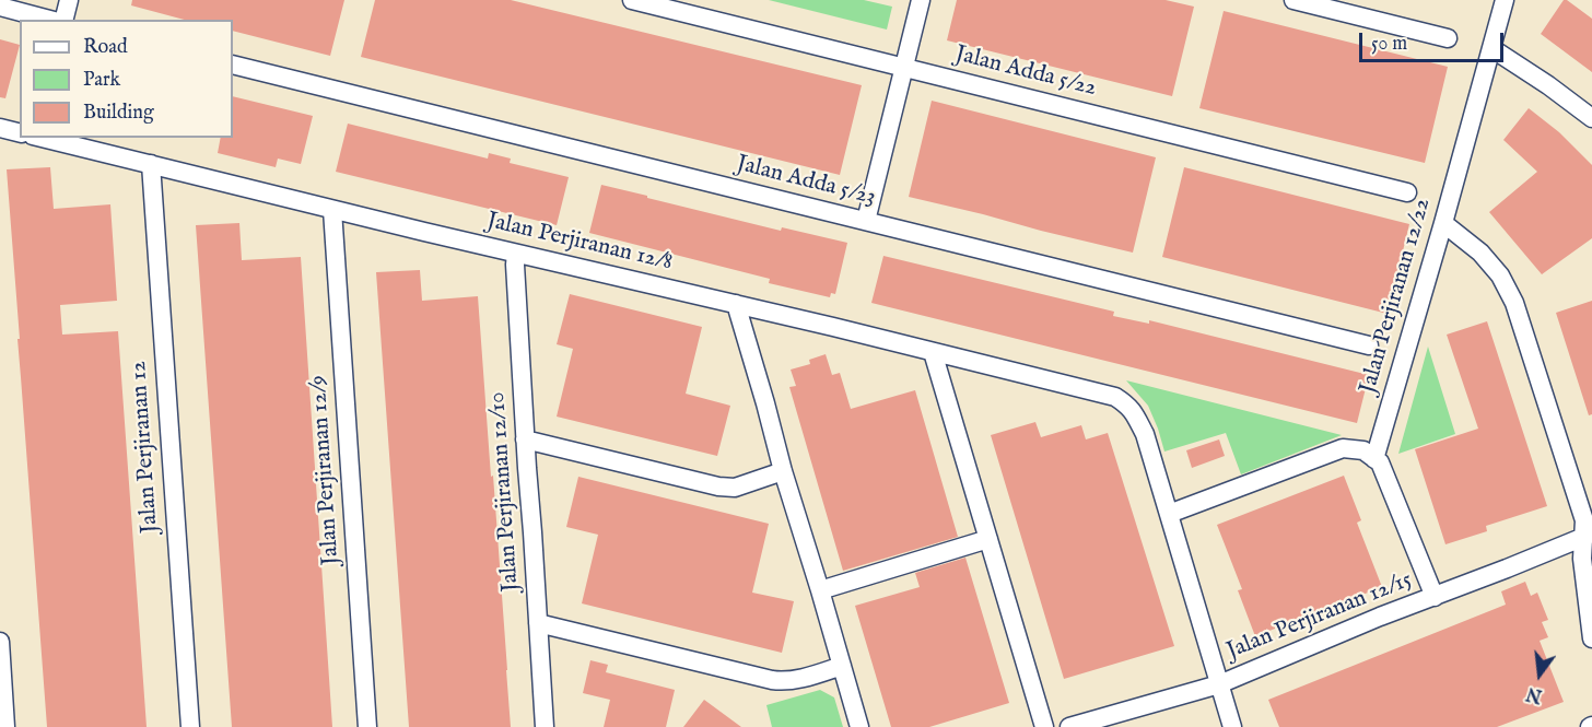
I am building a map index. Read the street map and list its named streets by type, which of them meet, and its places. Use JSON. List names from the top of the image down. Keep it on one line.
{"streets":{"street":["Jalan Adda 5/22","Jalan Adda 5/23","Jalan Perjiranan 12/8","Jalan Perjiranan 12/22","Jalan Perjiranan 12","Jalan Perjiranan 12/9","Jalan Perjiranan 12/10","Jalan Perjiranan 12/15"]},"crossings":[["Jalan Perjiranan 12/8","Jalan Perjiranan 12"],["Jalan Perjiranan 12/8","Jalan Perjiranan 12/9"],["Jalan Perjiranan 12/8","Jalan Perjiranan 12/10"]],"legend":["Road","Park","Building"],"scale_bar":"50 m","north":"bottom"}
